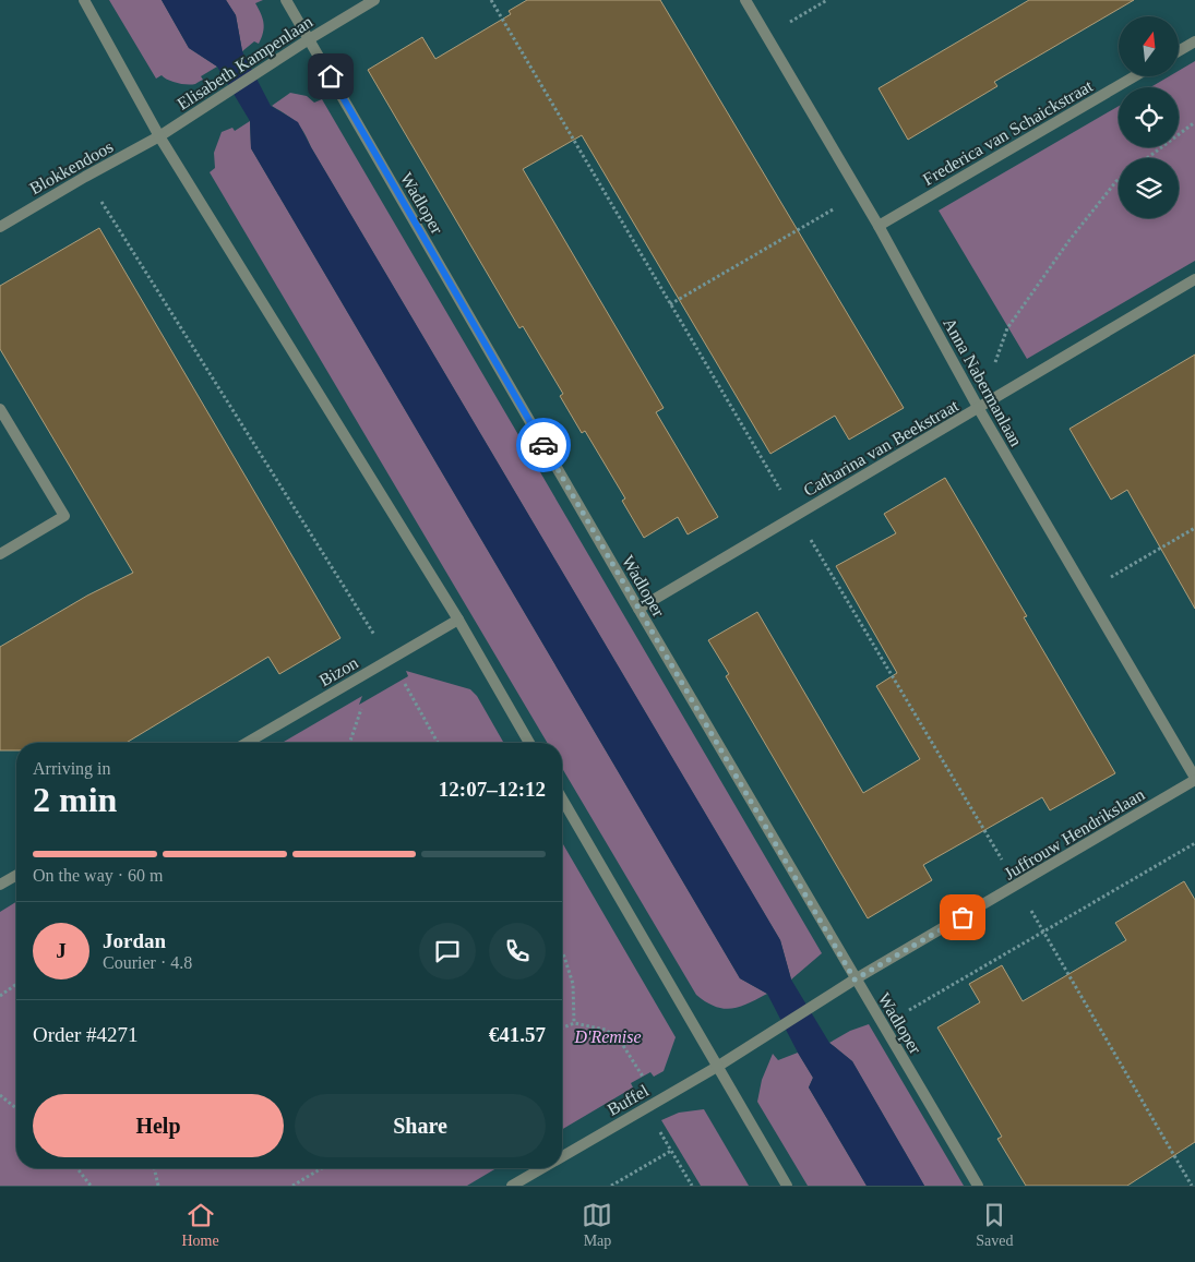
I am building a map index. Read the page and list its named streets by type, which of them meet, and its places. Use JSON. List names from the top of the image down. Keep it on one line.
{"streets":{"street":["Elisabeth Kampenlaan","Frederica van Schaickstraat","Blokkendoos","Wadloper","Anna Nabermanlaan","Catharina van Beekstraat","Bizon","Juffrouw Hendrikslaan","Buffel"]},"crossings":[["Elisabeth Kampenlaan","Blokkendoos"],["Elisabeth Kampenlaan","Wadloper"],["Frederica van Schaickstraat","Anna Nabermanlaan"],["Wadloper","Catharina van Beekstraat"],["Wadloper","Juffrouw Hendrikslaan"],["Anna Nabermanlaan","Catharina van Beekstraat"],["Anna Nabermanlaan","Juffrouw Hendrikslaan"],["Juffrouw Hendrikslaan","Buffel"]],"parks":["D'Remise"],"north":"top","page":{"heading":["2 min","Arriving in","12:07–12:12"],"panel":["Jordan","Courier · 4.8","Order #4271","€41.57"],"bar":"On the way · 60 m","round":"J","buttons":["Help","Share"],"tabs":["Home","Map","Saved"]}}
